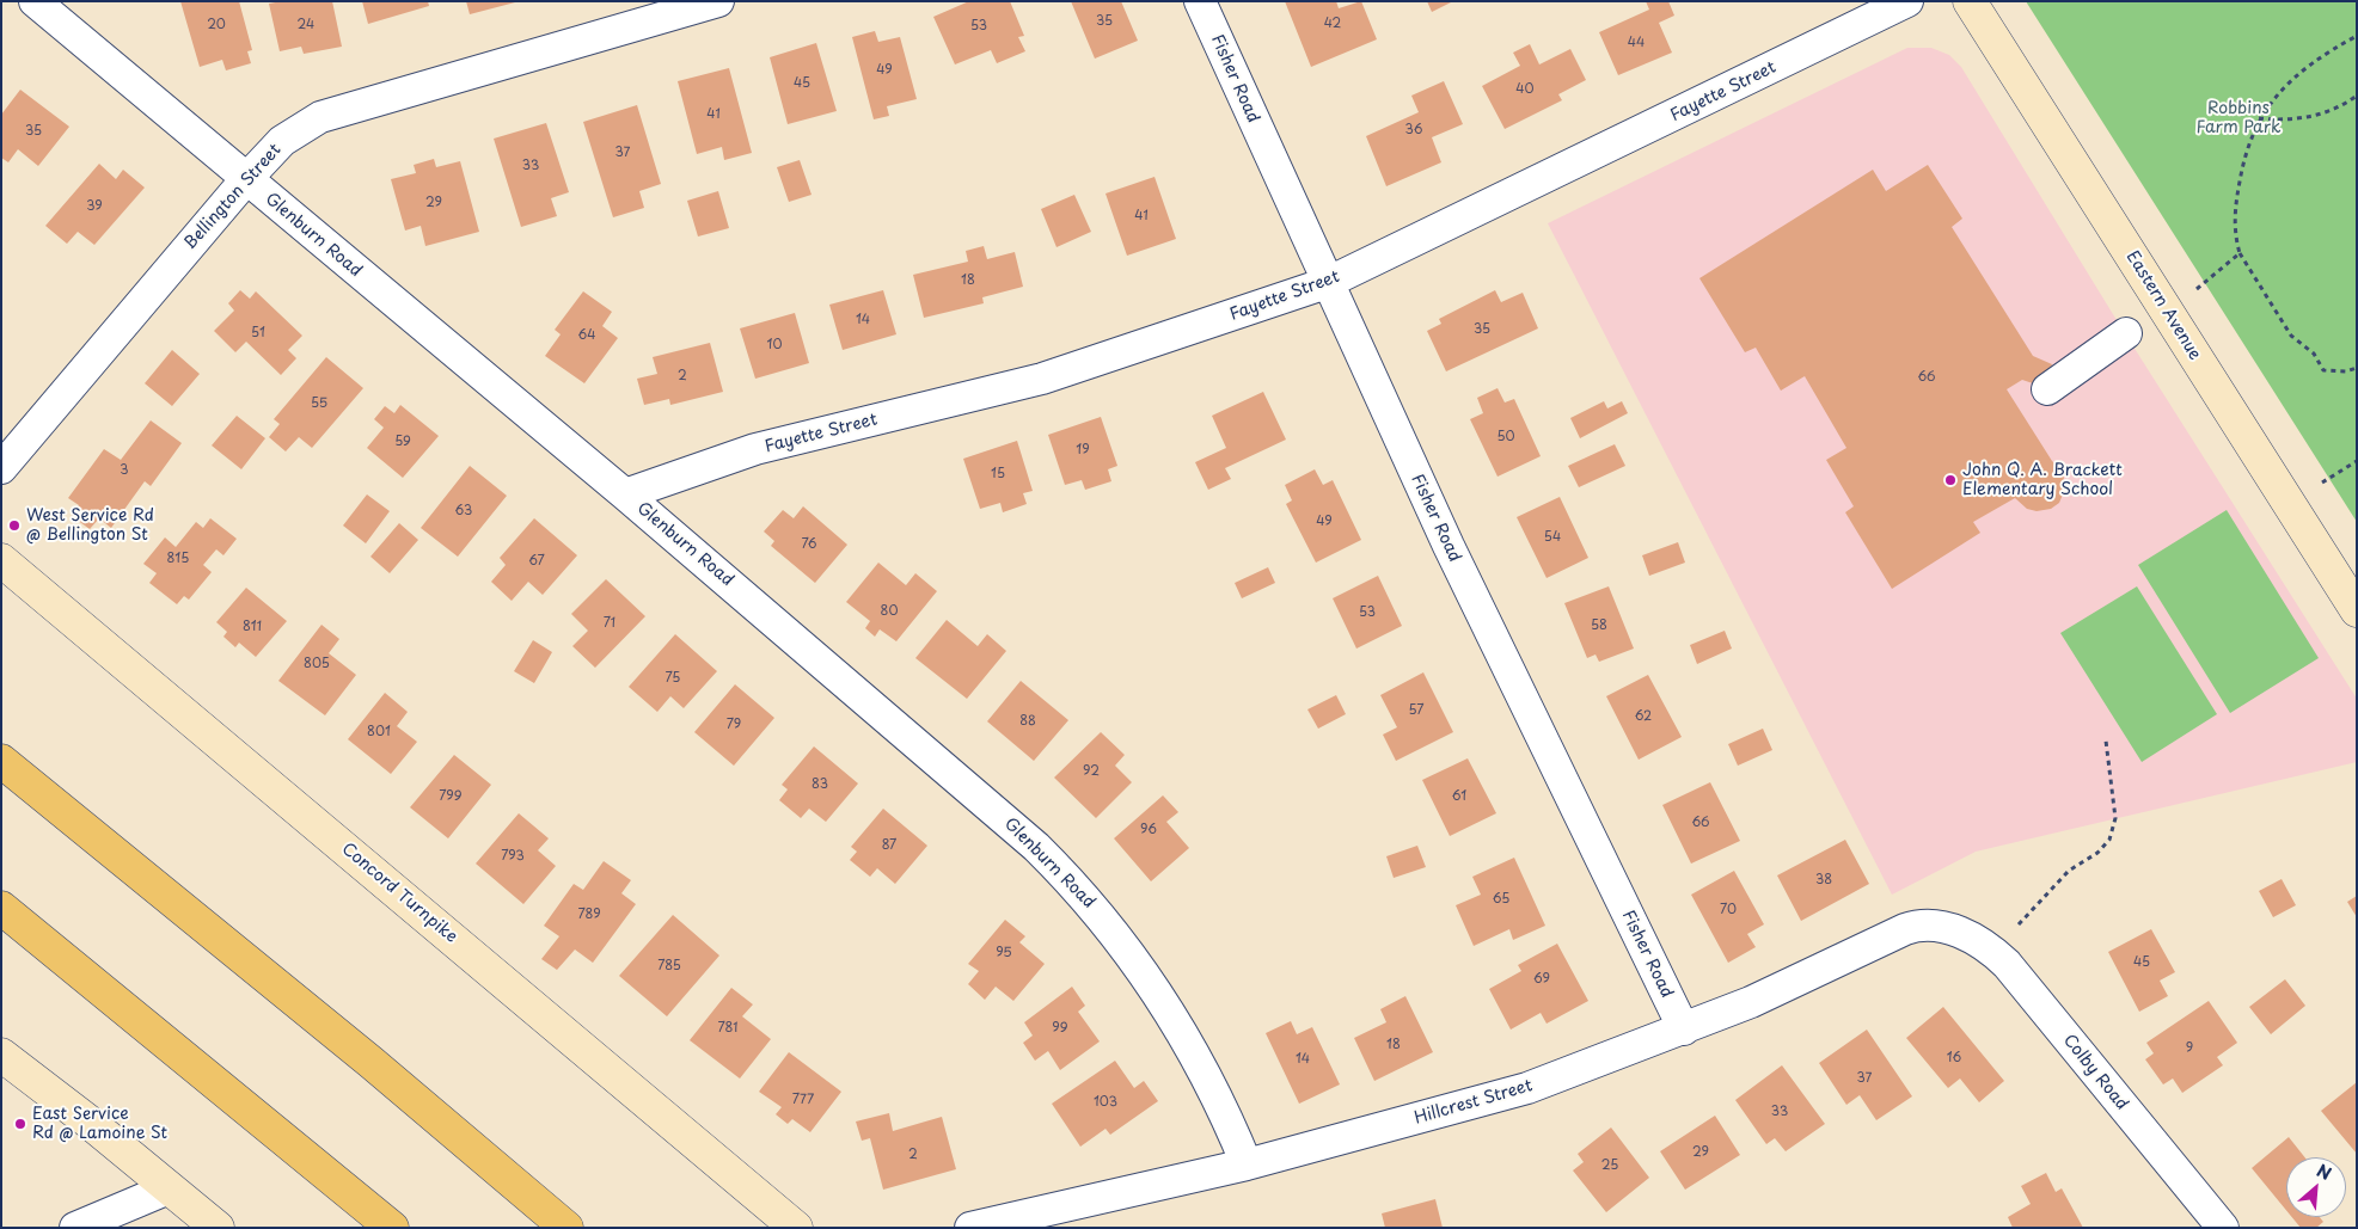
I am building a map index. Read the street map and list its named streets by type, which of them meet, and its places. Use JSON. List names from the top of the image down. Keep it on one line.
{"streets":{"main road":["Eastern Avenue","Concord Turnpike"],"street":["Fisher Road","Fayette Street","Bellington Street","Glenburn Road","Colby Road","Hillcrest Street"]},"crossings":[["Fisher Road","Fayette Street"],["Fisher Road","Hillcrest Street"],["Fayette Street","Glenburn Road"],["Bellington Street","Glenburn Road"],["Glenburn Road","Hillcrest Street"],["Colby Road","Hillcrest Street"]],"parks":["Robbins Farm Park"],"places":["John Q. A. Brackett Elementary School","West Service Rd @ Bellington St","East Service Rd @ Lamoine St"],"house_numbers":["35","42","20","24","53","44","49","45","40","41","36","35","37","33","29","39","41","18","14","35","51","64","10","2","66","55","50","59","19","3","15","63","49","54","76","815","67","80","53","71","58","811","805","75","57","62","88","79","801","92","83","799","61","66","96","87","793","38","65","70","789","95","45","785","69","781","99","18","9","16","14","37","777","103","33","29","2","25"],"north":"top right"}
